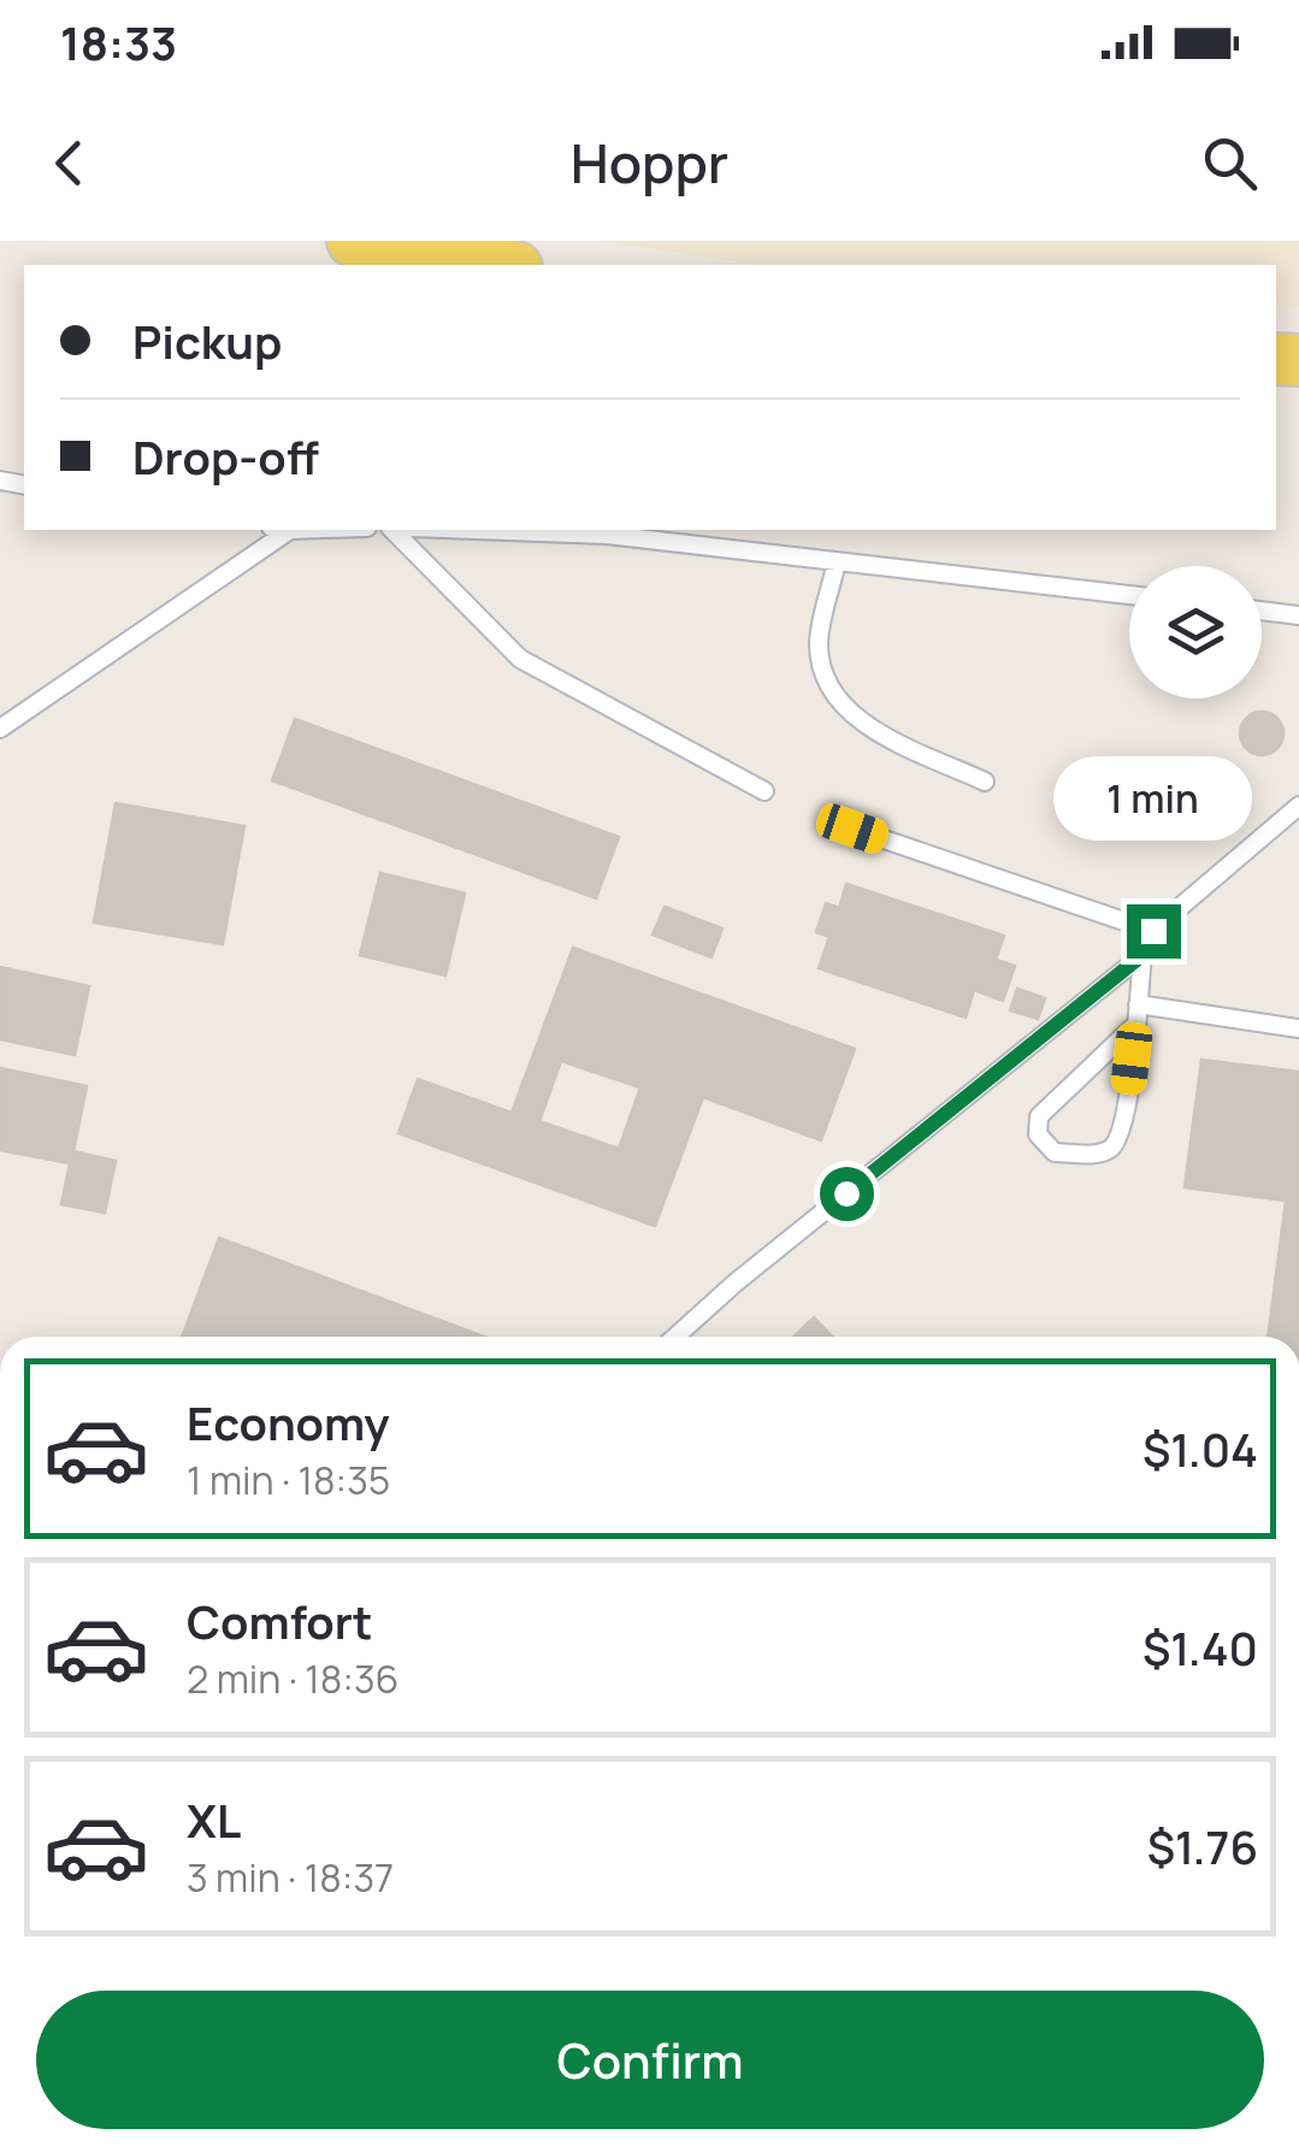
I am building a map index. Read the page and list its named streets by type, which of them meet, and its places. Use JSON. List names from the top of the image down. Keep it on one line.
{"page":{"status":"18:33","header":"Hoppr","banner":["Pickup","Drop-off"],"bubble":"1 min","list":[{"name":"Economy","note":"1 min · 18:35","value":"$1.04"},{"name":"Comfort","note":"2 min · 18:36","value":"$1.40"},{"name":"XL","note":"3 min · 18:37","value":"$1.76"}],"buttons":"Confirm"}}
